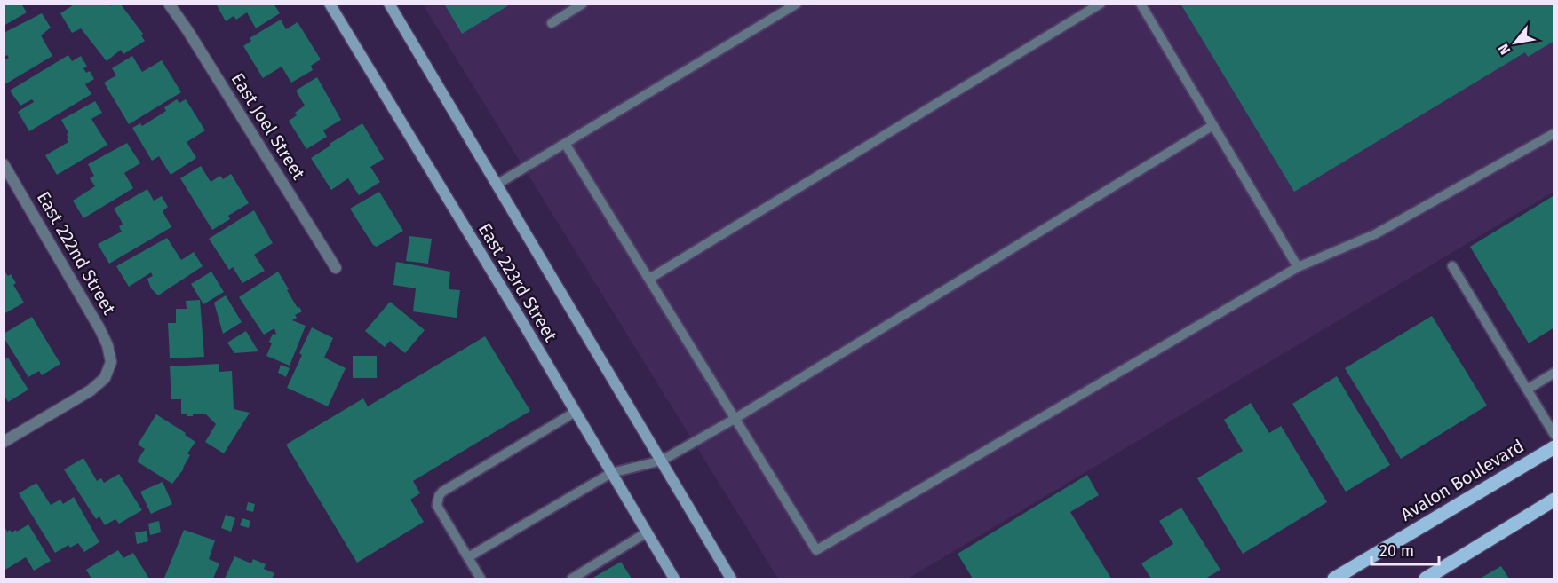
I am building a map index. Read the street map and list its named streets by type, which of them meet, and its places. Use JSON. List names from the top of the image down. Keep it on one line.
{"streets":{"main road":["East 223rd Street","Avalon Boulevard"],"street":["East Joel Street","East 222nd Street"]},"scale_bar":"20 m","north":"bottom left"}
